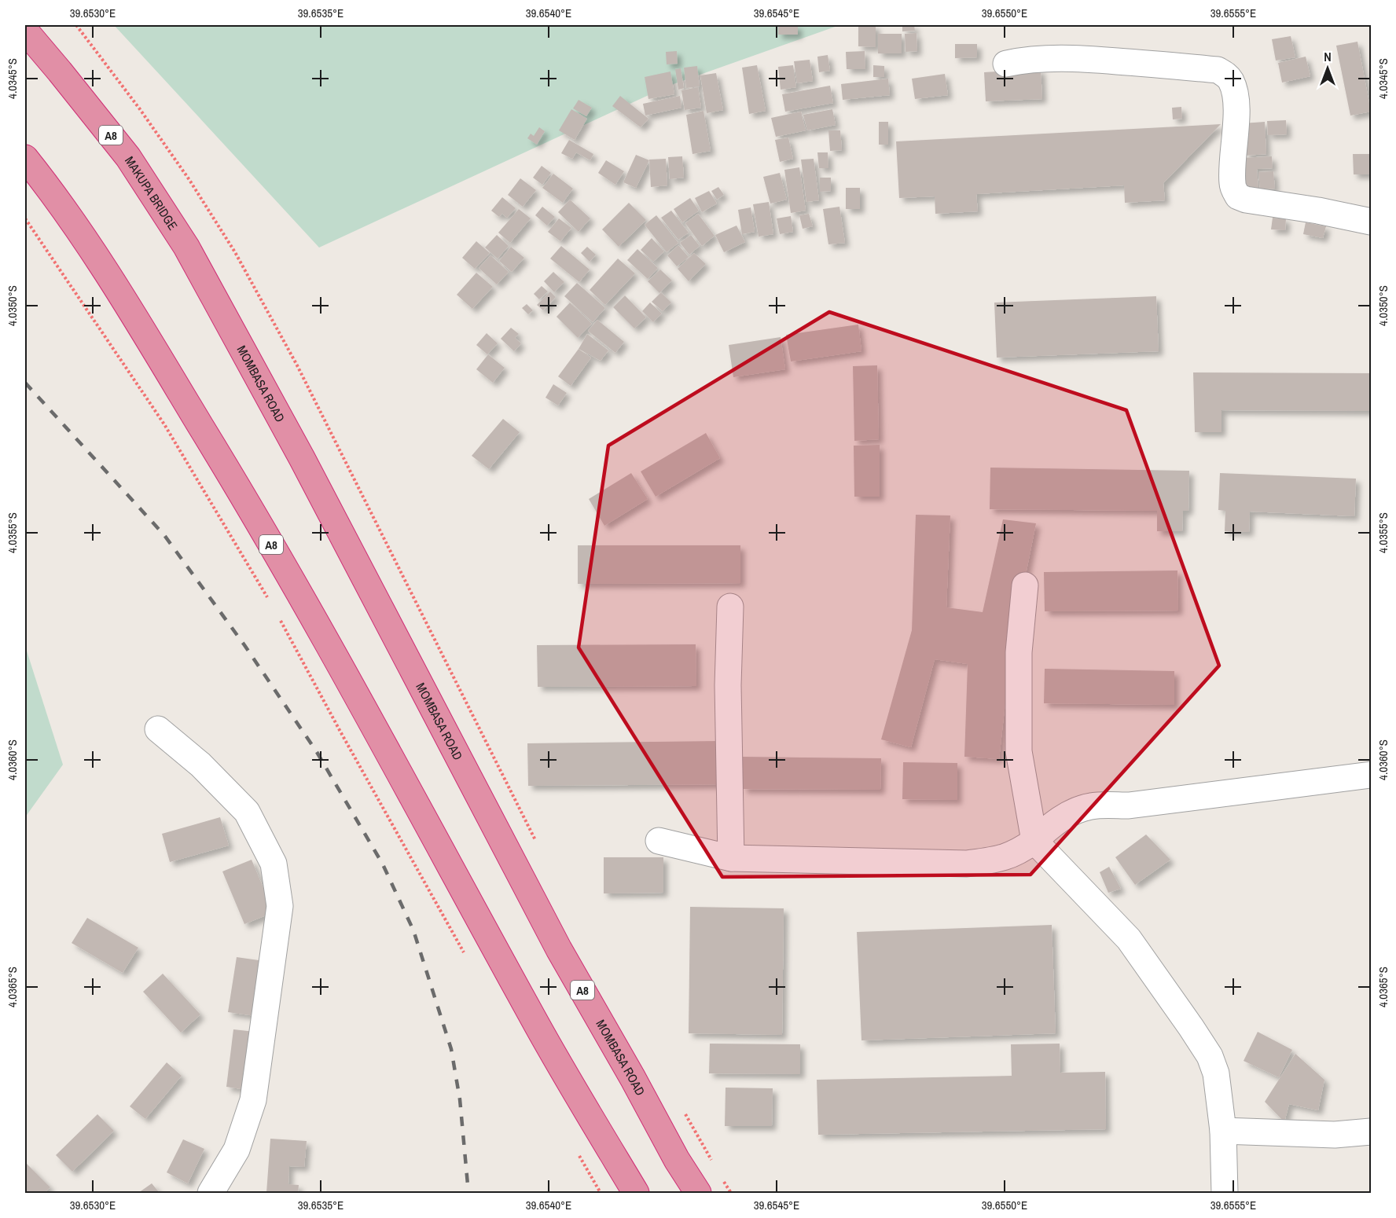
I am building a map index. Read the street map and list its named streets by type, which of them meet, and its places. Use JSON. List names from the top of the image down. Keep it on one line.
{"streets":{"highway":["A8","MAKUPA BRIDGE","MOMBASA ROAD"]},"crossings":[["MAKUPA BRIDGE","MOMBASA ROAD"]],"north":"top","coordinates":["39.6530°E","39.6535°E","39.6540°E","39.6545°E","39.6550°E","39.6555°E","4.0345°S","4.0350°S","4.0355°S","4.0360°S","4.0365°S"]}
